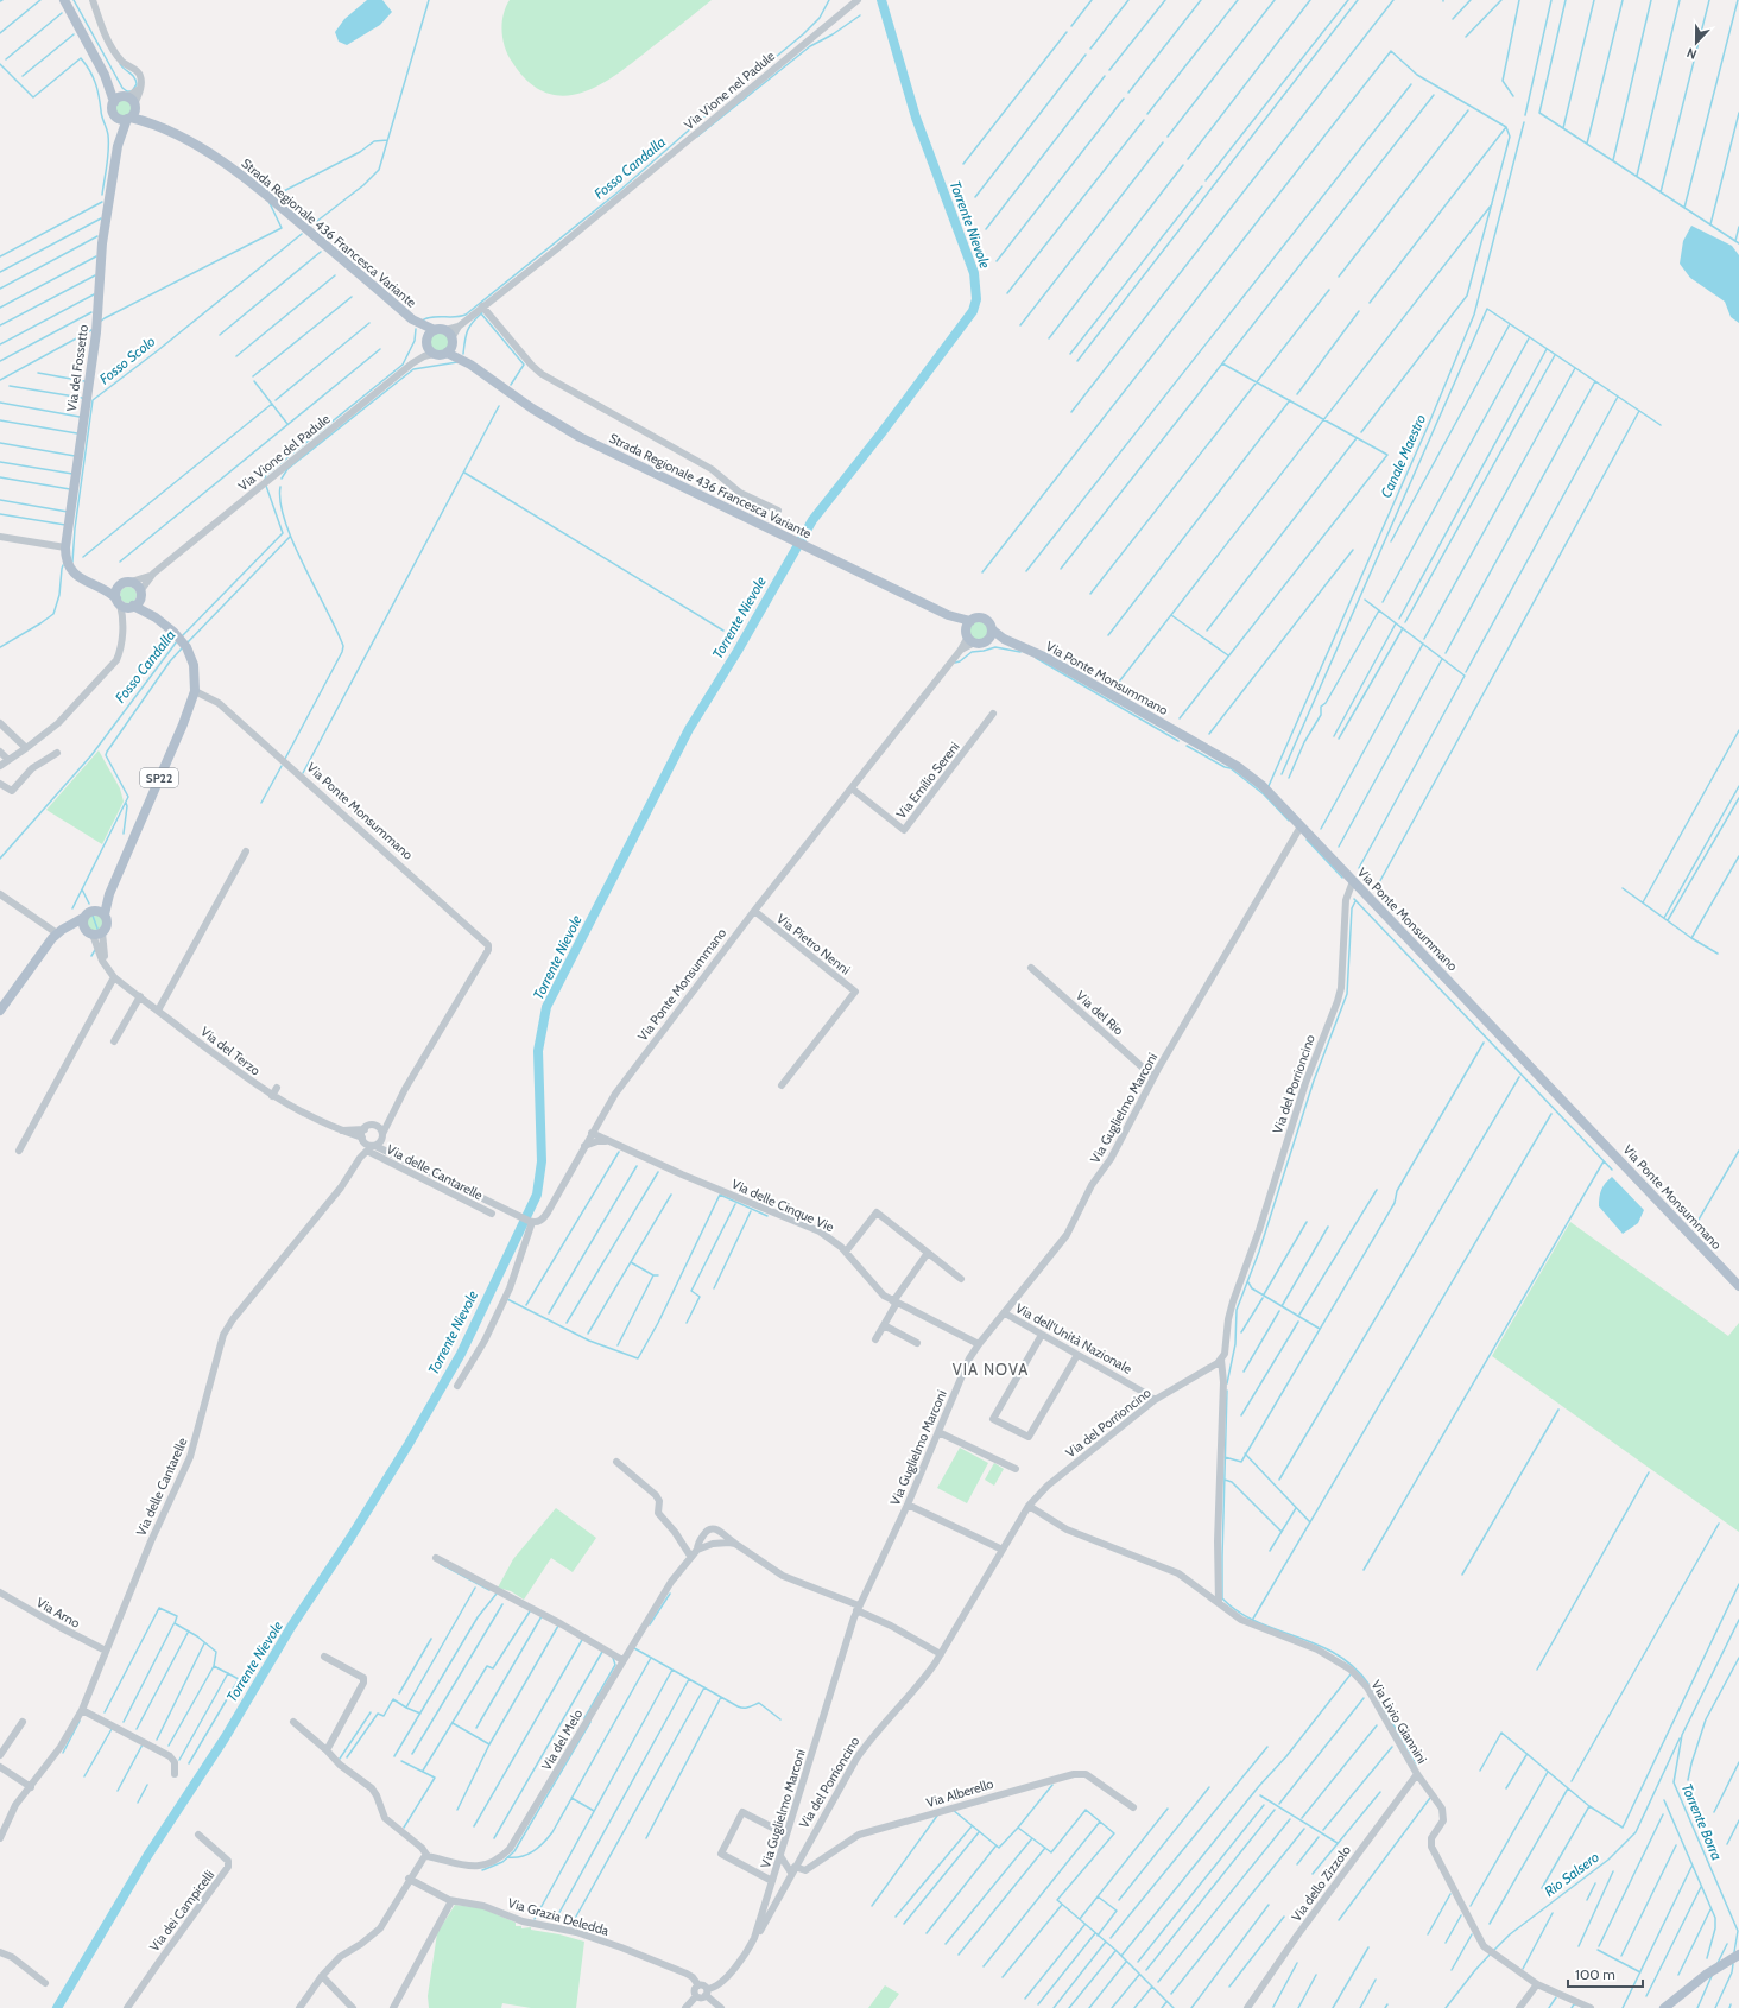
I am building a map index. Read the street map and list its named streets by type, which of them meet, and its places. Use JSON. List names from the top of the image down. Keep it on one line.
{"streets":{"main road":["Strada Regionale 436 Francesca Variante","Via del Fossetto","Via Ponte Monsummano","SP22"],"street":["Via Vione nel Padule","Via Vione del Padule","Via Emilio Sereni","Via Pietro Nenni","Via del Rio","Via del Terzo","Via del Porrioncino","Via Guglielmo Marconi","Via delle Cantarelle","Via delle Cinque Vie","Via dell'Unità Nazionale","Via Arno","Via Livio Giannini","Via del Melo","Via Alberello","Via dello Zizzolo","Via dei Campicelli","Via Grazia Deledda"]},"crossings":[["Via Vione nel Padule","Strada Regionale 436 Francesca Variante"],["Via Vione nel Padule","Via Vione del Padule"],["Strada Regionale 436 Francesca Variante","Via Vione del Padule"],["Via del Fossetto","SP22"],["Via Ponte Monsummano","SP22"],["Via Ponte Monsummano","Via Emilio Sereni"],["Via Ponte Monsummano","Via Pietro Nenni"],["Via Ponte Monsummano","Via del Porrioncino"],["Via Ponte Monsummano","Via Guglielmo Marconi"],["Via Ponte Monsummano","Via delle Cantarelle"],["Via Ponte Monsummano","Via delle Cinque Vie"],["Via del Rio","Via Guglielmo Marconi"],["Via del Terzo","Via delle Cantarelle"],["Via del Porrioncino","Via Guglielmo Marconi"],["Via del Porrioncino","Via dell'Unità Nazionale"],["Via del Porrioncino","Via Livio Giannini"],["Via del Porrioncino","Via Alberello"],["Via Guglielmo Marconi","Via delle Cinque Vie"],["Via Guglielmo Marconi","Via dell'Unità Nazionale"],["Via Guglielmo Marconi","Via Alberello"],["Via Guglielmo Marconi","Via Grazia Deledda"],["Via delle Cantarelle","Via Arno"],["Via Livio Giannini","Via dello Zizzolo"]],"districts":["VIA NOVA"],"water":["Fosso Candalla","Torrente Nievole","Fosso Scolo","Canale Maestro","Torrente Borra","Rio Salsero"],"scale_bar":"100 m","north":"bottom"}
